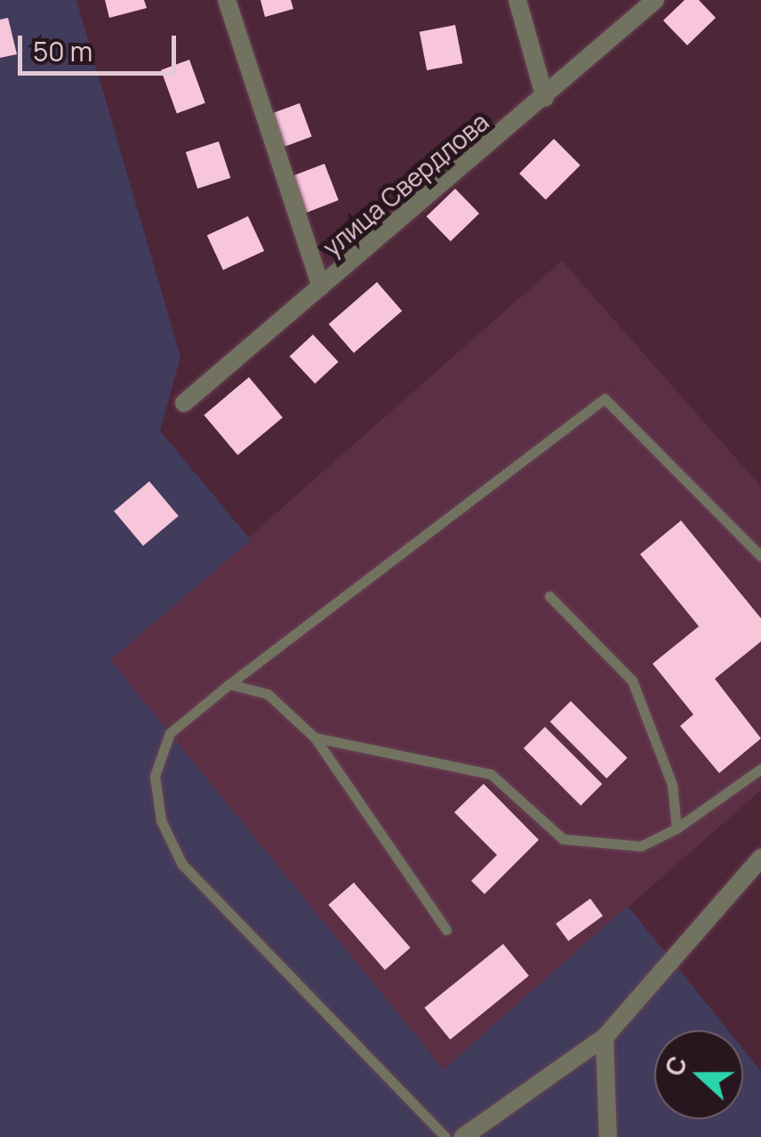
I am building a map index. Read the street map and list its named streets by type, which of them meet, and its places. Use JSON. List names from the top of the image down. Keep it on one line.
{"streets":{"street":["улица Свердлова"]},"scale_bar":"50 m","north":"left"}
